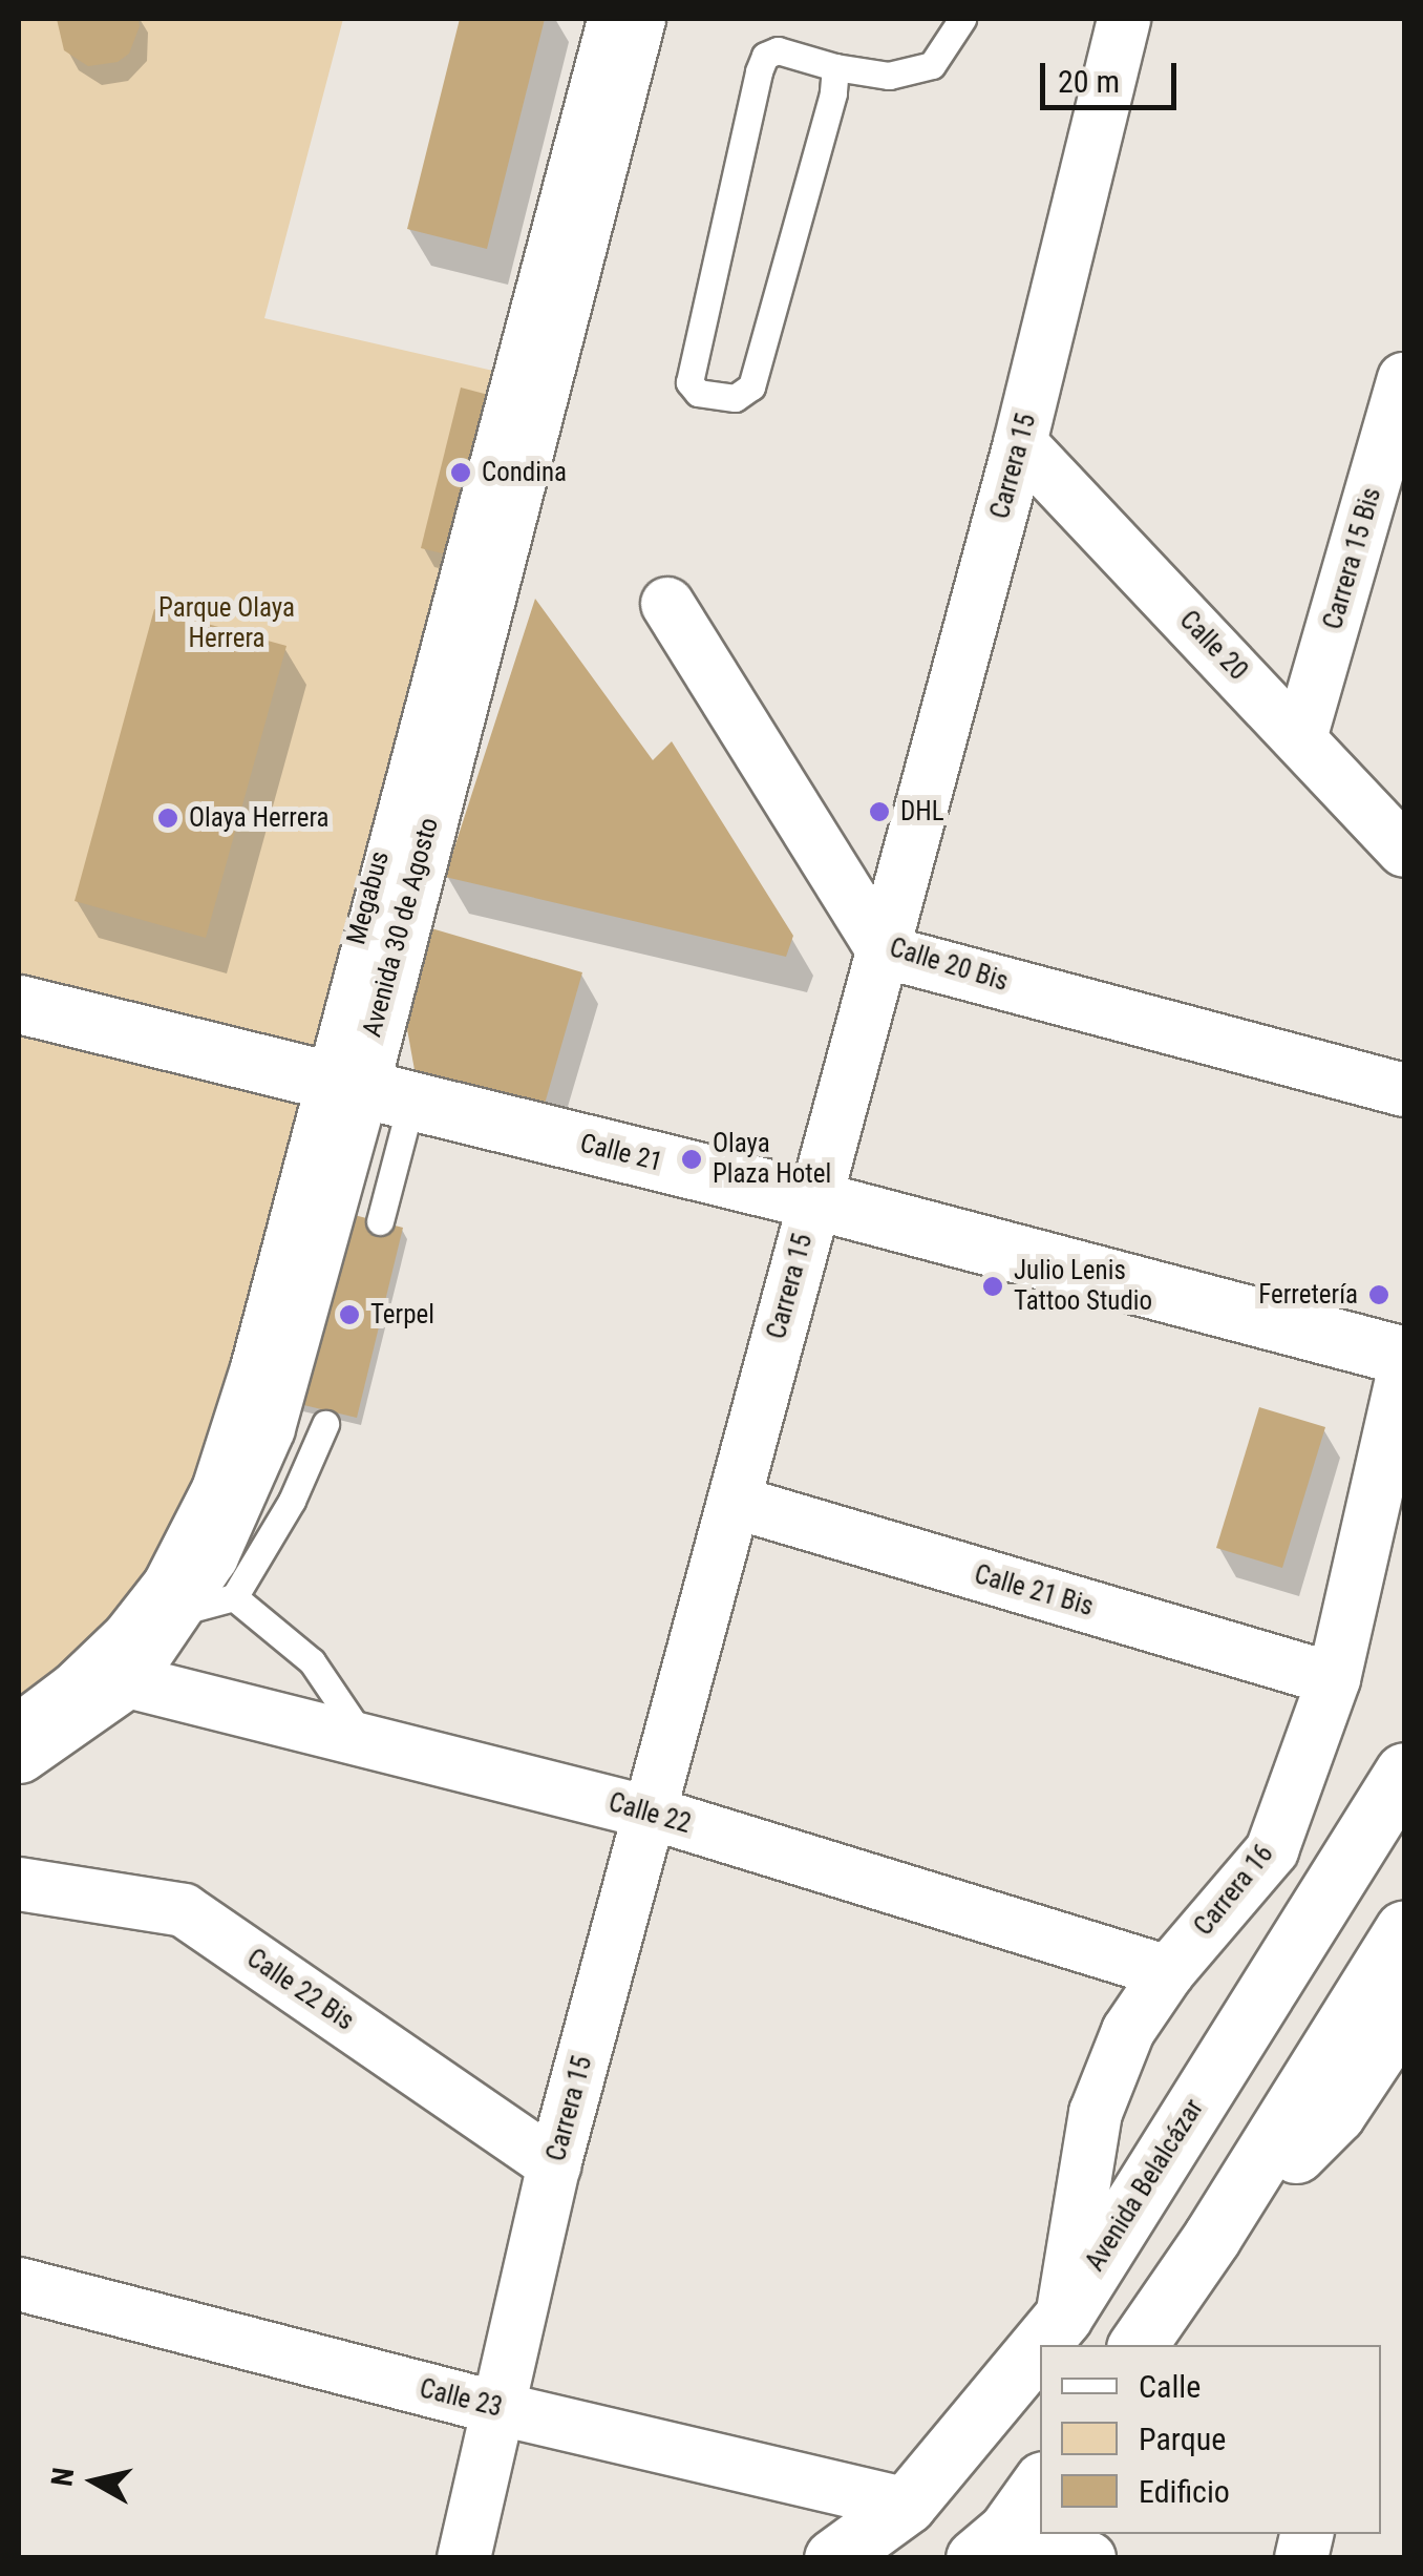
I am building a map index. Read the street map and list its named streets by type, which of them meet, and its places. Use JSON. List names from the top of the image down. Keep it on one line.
{"streets":{"main road":["Avenida 30 de Agosto","Calle 21","Avenida Belalcázar"],"street":["Carrera 15","Carrera 15 Bis","Calle 20","Calle 20 Bis","Calle 21 Bis","Calle 22","Carrera 16","Calle 22 Bis","Calle 23"],"lane":["Megabus"]},"crossings":[["Carrera 15","Calle 20"],["Carrera 15","Calle 20 Bis"],["Carrera 15","Calle 21"],["Carrera 15","Calle 21 Bis"],["Carrera 15","Calle 22"],["Carrera 15","Calle 22 Bis"],["Carrera 15","Calle 23"],["Carrera 15 Bis","Calle 20"],["Megabus","Avenida 30 de Agosto"],["Megabus","Calle 21"],["Avenida 30 de Agosto","Calle 21"],["Avenida 30 de Agosto","Calle 22"],["Calle 21","Carrera 16"],["Calle 21 Bis","Carrera 16"],["Calle 22","Carrera 16"],["Carrera 16","Avenida Belalcázar"],["Avenida Belalcázar","Calle 23"]],"parks":["Parque Olaya Herrera"],"places":["Condina","DHL","Olaya Herrera","Olaya Plaza Hotel","Julio Lenis Tattoo Studio","Ferretería","Terpel"],"legend":["Calle","Parque","Edificio"],"scale_bar":"20 m","north":"left"}
